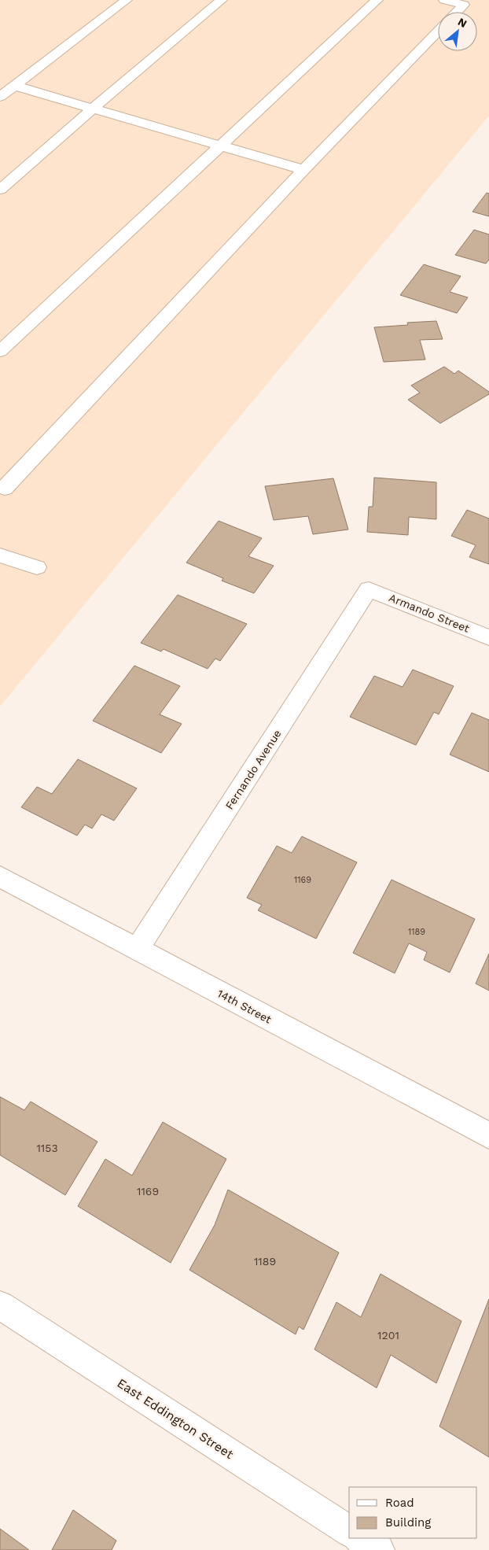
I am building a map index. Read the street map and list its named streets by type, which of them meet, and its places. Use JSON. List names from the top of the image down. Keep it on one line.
{"streets":{"street":["Armando Street","Fernando Avenue","14th Street","East Eddington Street"]},"crossings":[["Armando Street","Fernando Avenue"],["Fernando Avenue","14th Street"]],"house_numbers":["1169","1189","1153","1169","1189","1201"],"legend":["Road","Building"],"north":"top right"}
